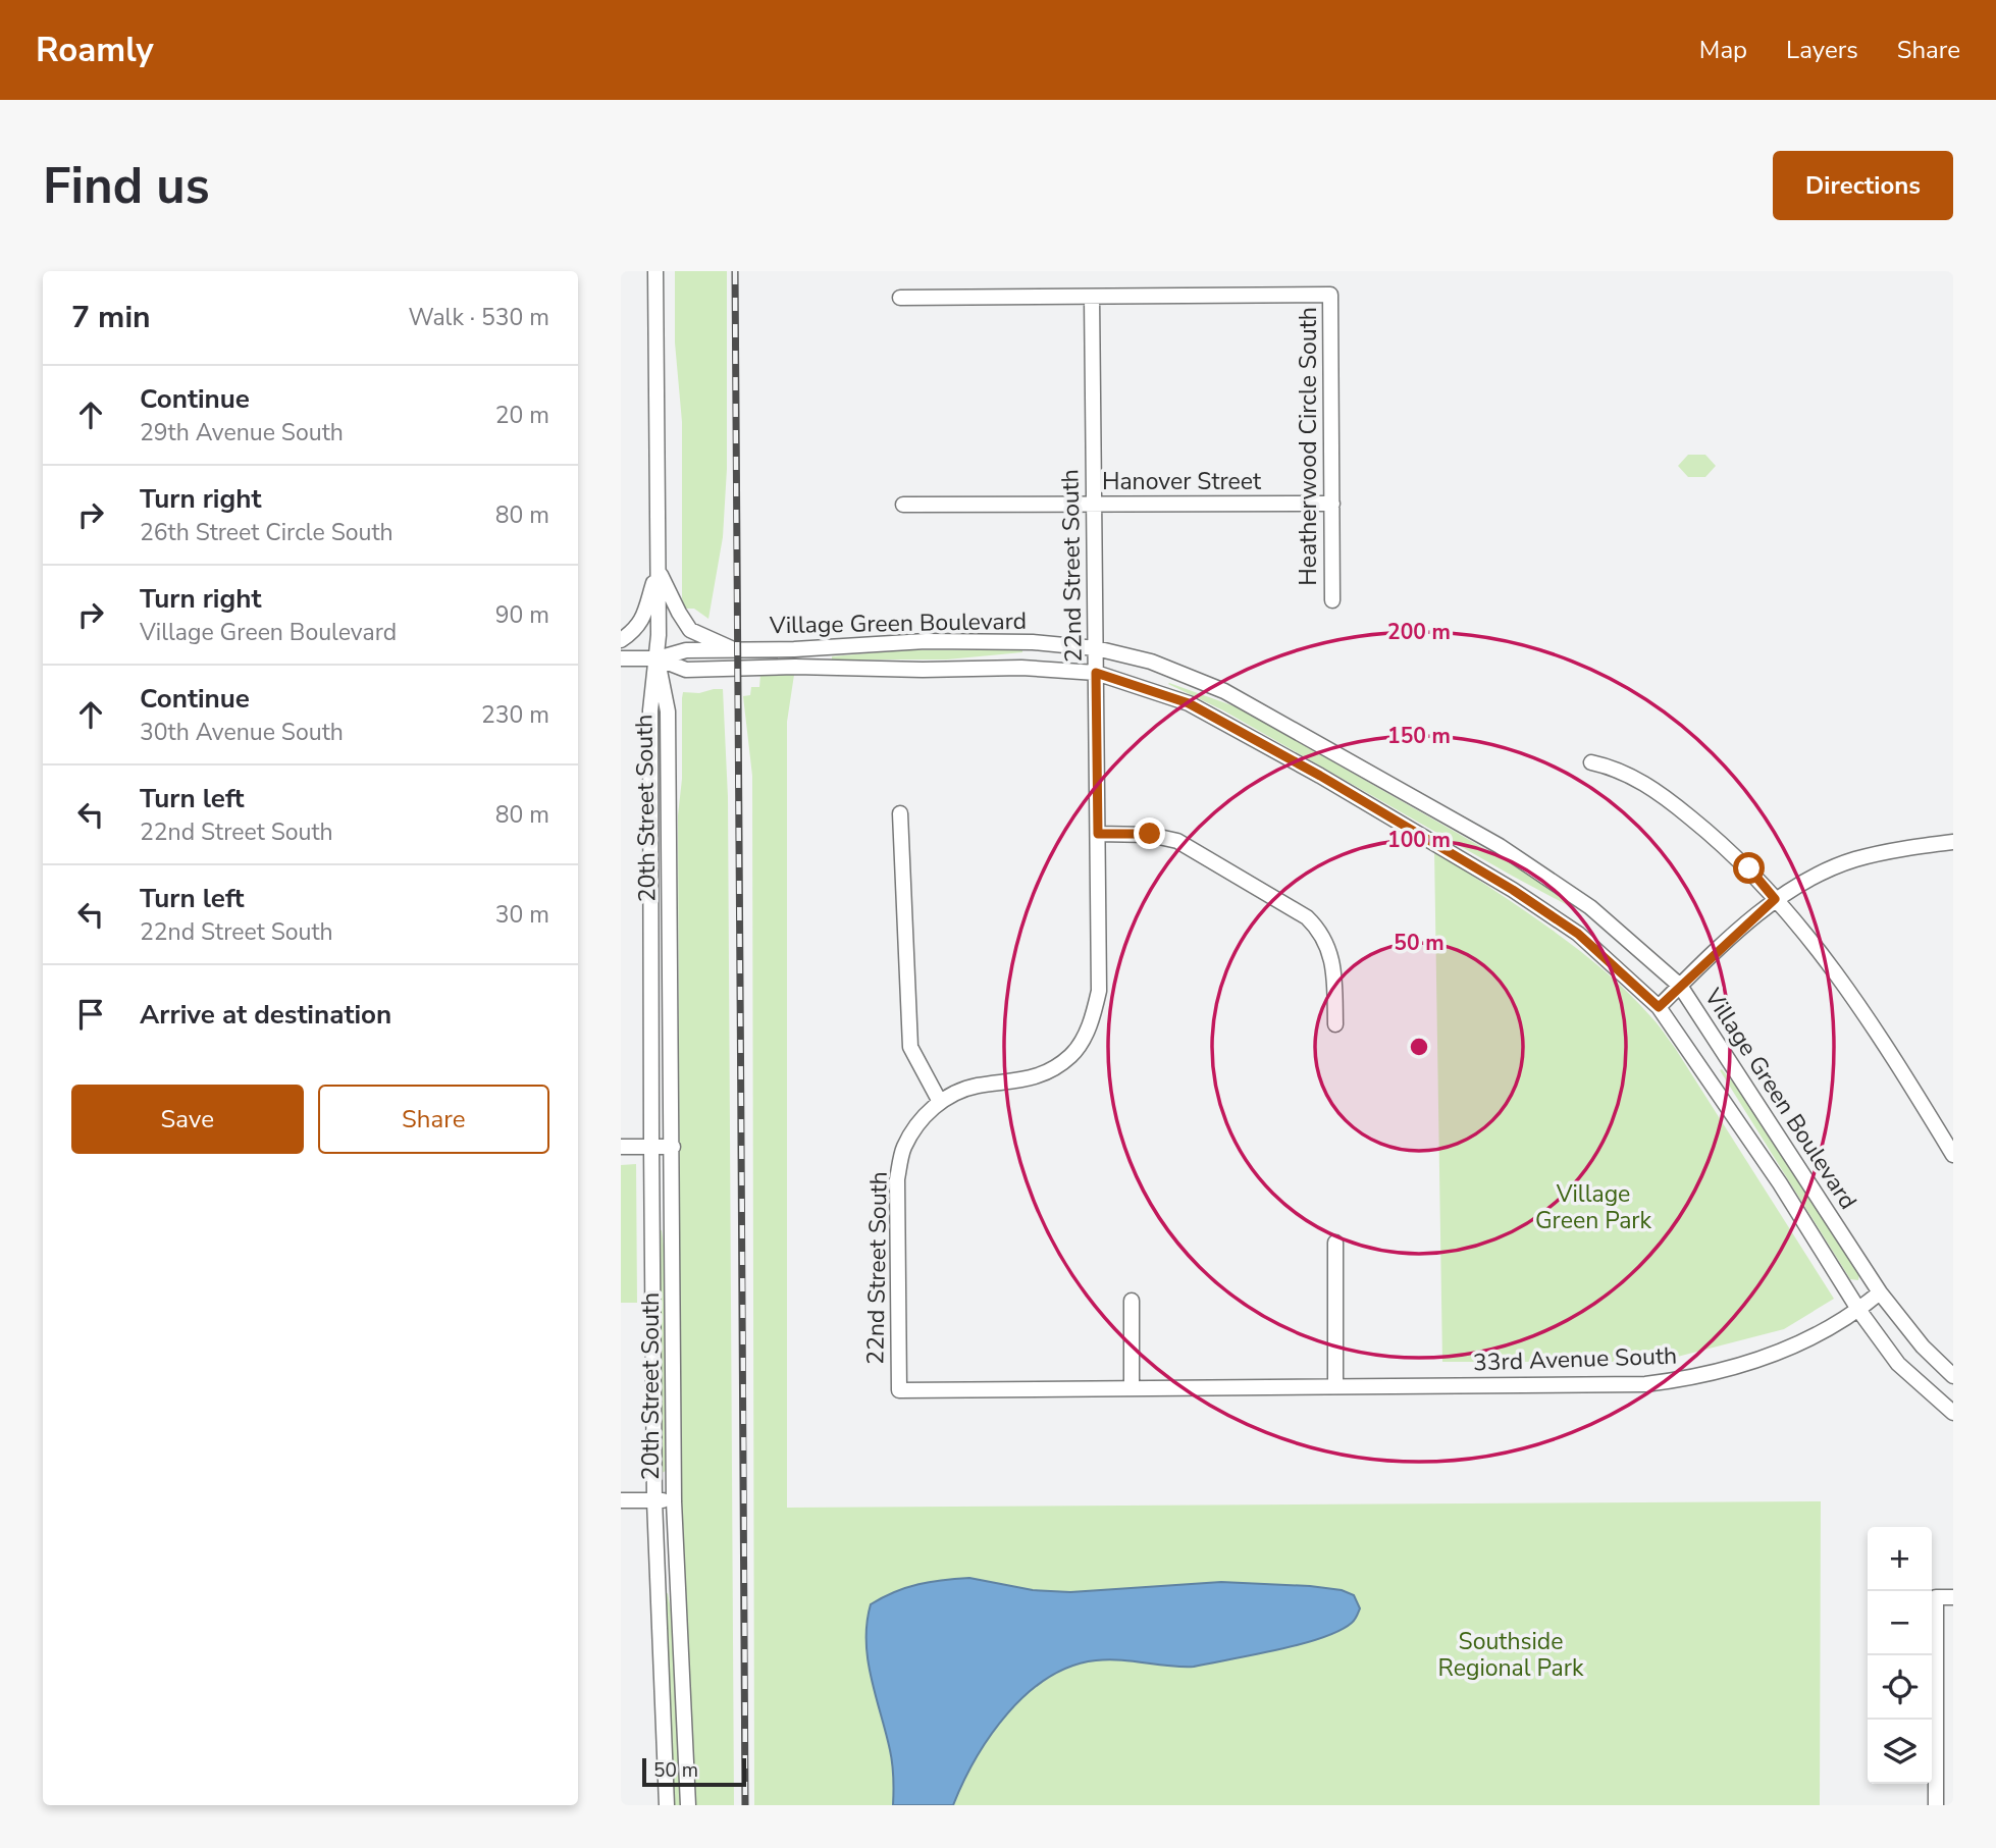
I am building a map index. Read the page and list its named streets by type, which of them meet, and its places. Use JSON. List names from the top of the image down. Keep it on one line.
{"streets":{"street":["Heatherwood Circle South","Hanover Street","22nd Street South","Village Green Boulevard","20th Street South","33rd Avenue South"]},"crossings":[["Heatherwood Circle South","Hanover Street"],["Heatherwood Circle South","22nd Street South"],["Hanover Street","22nd Street South"],["22nd Street South","Village Green Boulevard"],["22nd Street South","33rd Avenue South"],["Village Green Boulevard","20th Street South"],["Village Green Boulevard","33rd Avenue South"]],"parks":["Village Green Park","Southside Regional Park"],"scale_bar":"50 m","page":{"header":"Roamly","nav":["Map","Layers","Share"],"buttons":["Directions",["Save","Share"]],"title":"Find us","heading":["7 min","Walk · 530 m"],"list":[["Continue","29th Avenue South","20 m"],["Turn right","26th Street Circle South","80 m"],["Turn right","Village Green Boulevard","90 m"],["Continue","30th Avenue South","230 m"],["Turn left","22nd Street South","80 m"],["Turn left","22nd Street South","30 m"],"Arrive at destination"],"map_buttons":["+","−"],"scale":"50 m"},"rings":["200 m","150 m","100 m","50 m"]}
